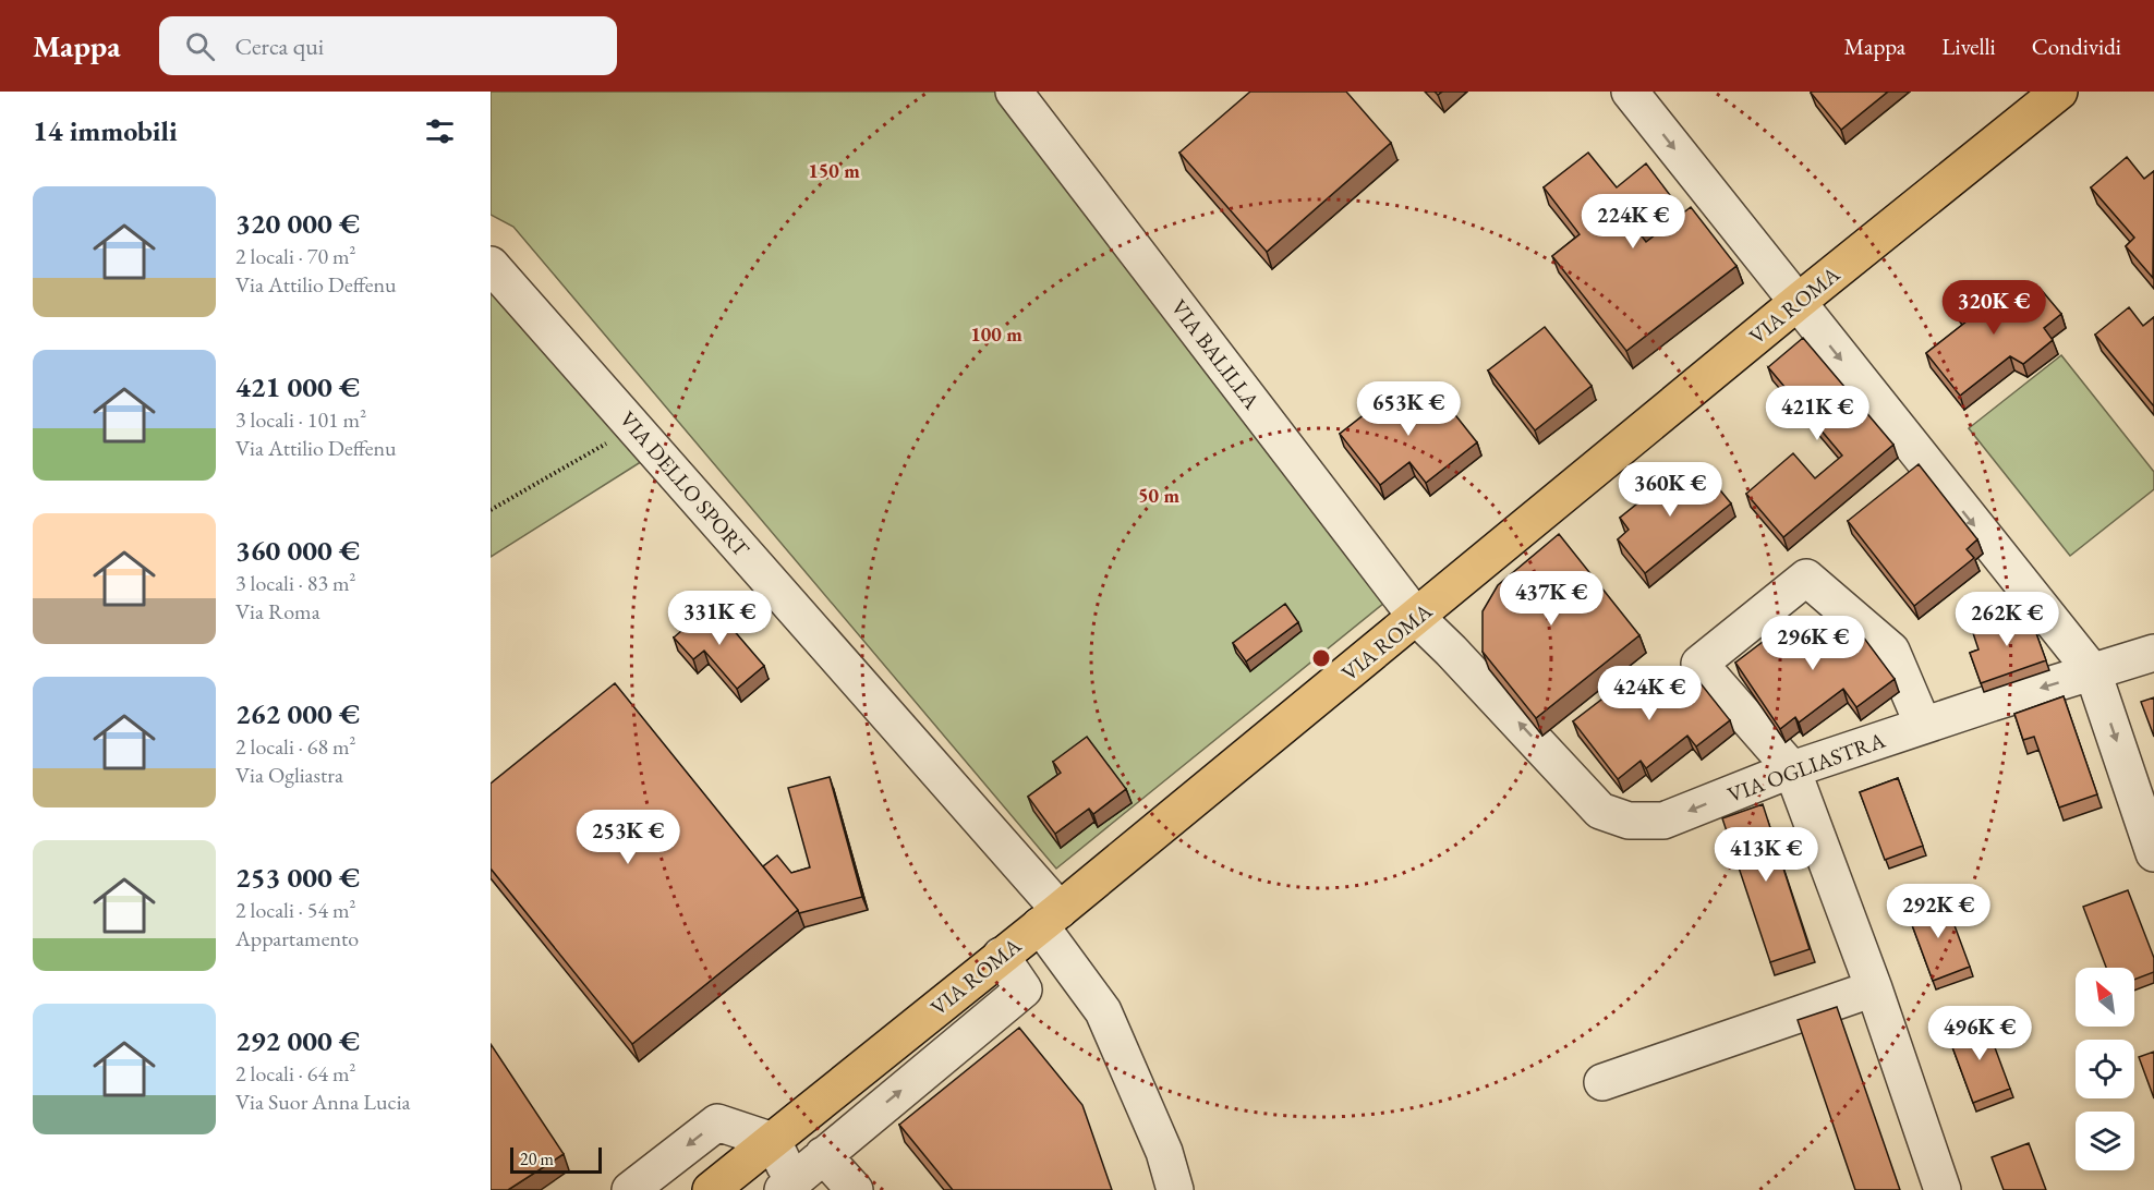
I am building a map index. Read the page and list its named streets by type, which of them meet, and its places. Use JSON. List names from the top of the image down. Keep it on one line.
{"streets":{"main road":["VIA ROMA"],"street":["VIA BALILLA","VIA DELLO SPORT","VIA OGLIASTRA"]},"crossings":[["VIA ROMA","VIA BALILLA"],["VIA ROMA","VIA DELLO SPORT"],["VIA ROMA","VIA OGLIASTRA"],["VIA BALILLA","VIA OGLIASTRA"]],"one_way":["VIA OGLIASTRA"],"scale_bar":"20 m","north":"top left","page":{"header":"Mappa","search":"Cerca qui","nav":["Mappa","Livelli","Condividi"],"heading":"14 immobili","list":[{"name":"320 000 €","note":"2 locali · 70 m² · Via Attilio Deffenu"},{"name":"421 000 €","note":"3 locali · 101 m² · Via Attilio Deffenu"},{"name":"360 000 €","note":"3 locali · 83 m² · Via Roma"},{"name":"262 000 €","note":"2 locali · 68 m² · Via Ogliastra"},{"name":"253 000 €","note":"2 locali · 54 m² · Appartamento"},{"name":"292 000 €","note":"2 locali · 64 m² · Via Suor Anna Lucia"}],"price":["224K €","320K €","653K €","421K €","360K €","437K €","331K €","262K €","296K €","424K €","253K €","413K €","292K €","496K €"],"scale":"20 m"},"rings":["150 m","100 m","50 m"]}
